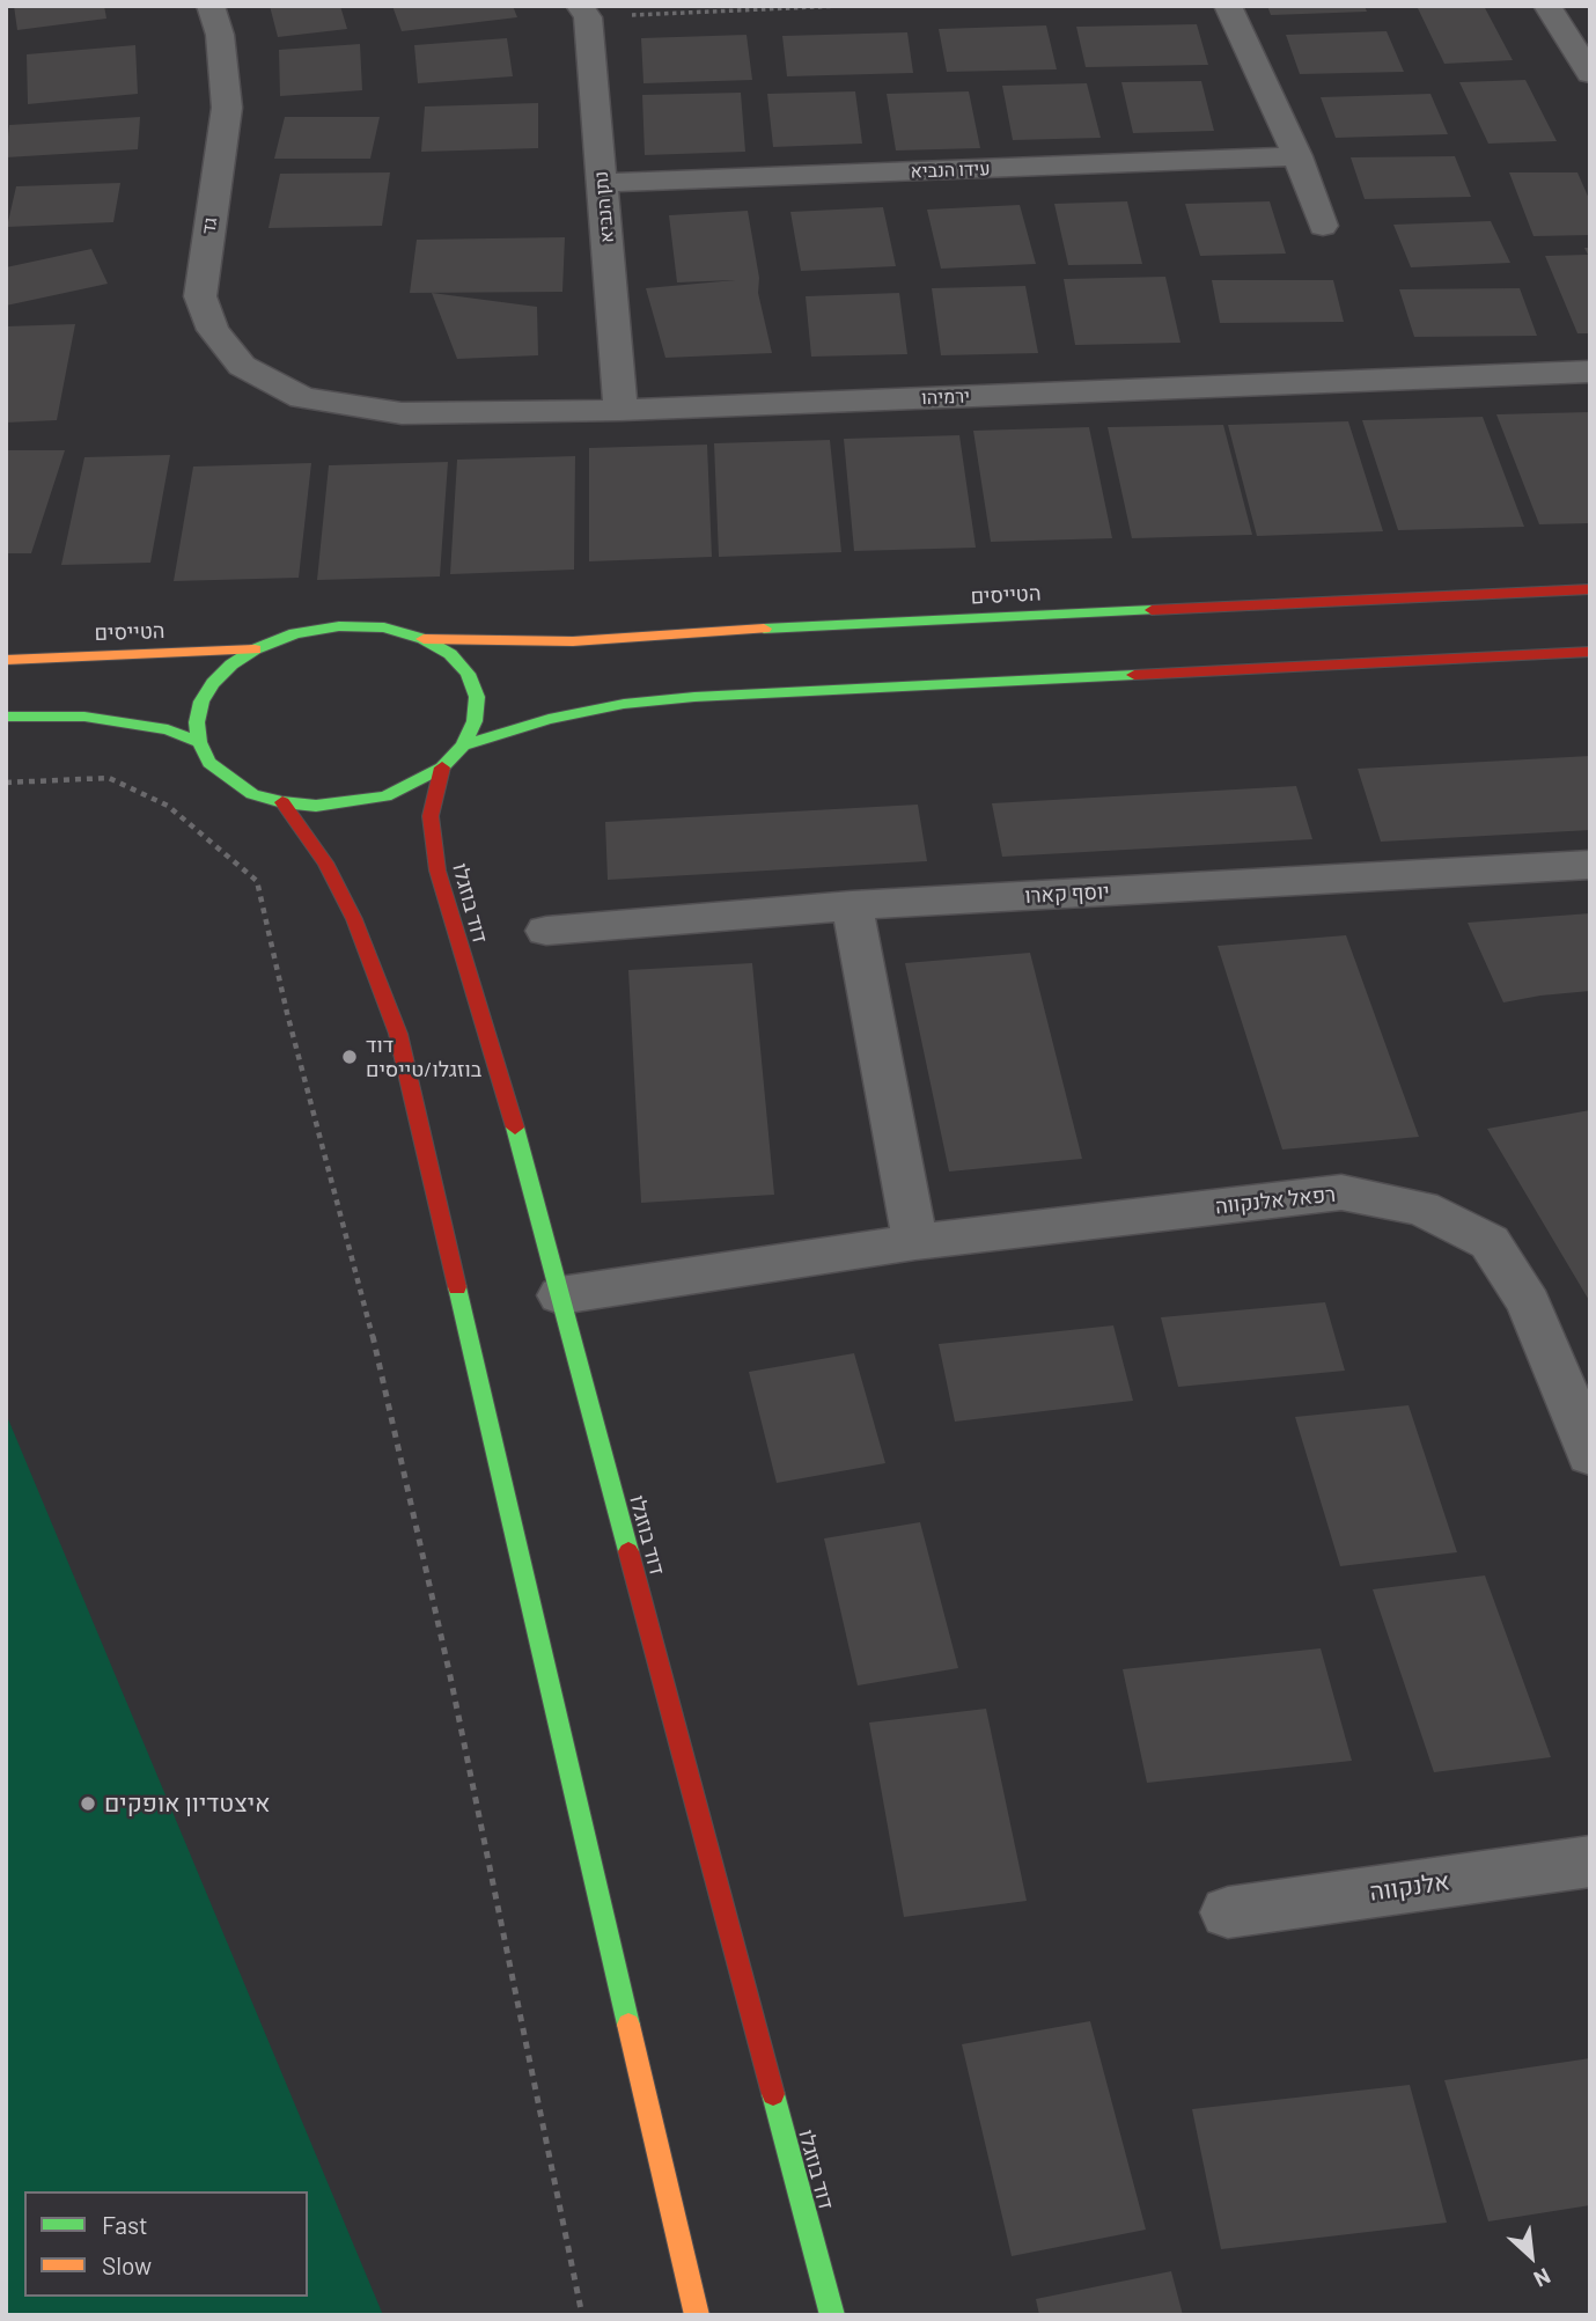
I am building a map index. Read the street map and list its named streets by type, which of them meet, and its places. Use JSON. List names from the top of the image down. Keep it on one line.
{"streets":{"main road":["הטייסים","דוד בוזגלו"],"street":["עידו הנביא","נתן הנביא","גד","ירמיהו","יוסף קארו","רפאל אלנקווה","אלנקווה"]},"crossings":[["עידו הנביא","נתן הנביא"],["נתן הנביא","ירמיהו"],["גד","ירמיהו"],["הטייסים","דוד בוזגלו"],["דוד בוזגלו","רפאל אלנקווה"]],"places":["דוד בוזגלו/טייסים","איצטדיון אופקים"],"legend":["Fast","Slow"],"north":"bottom right"}
